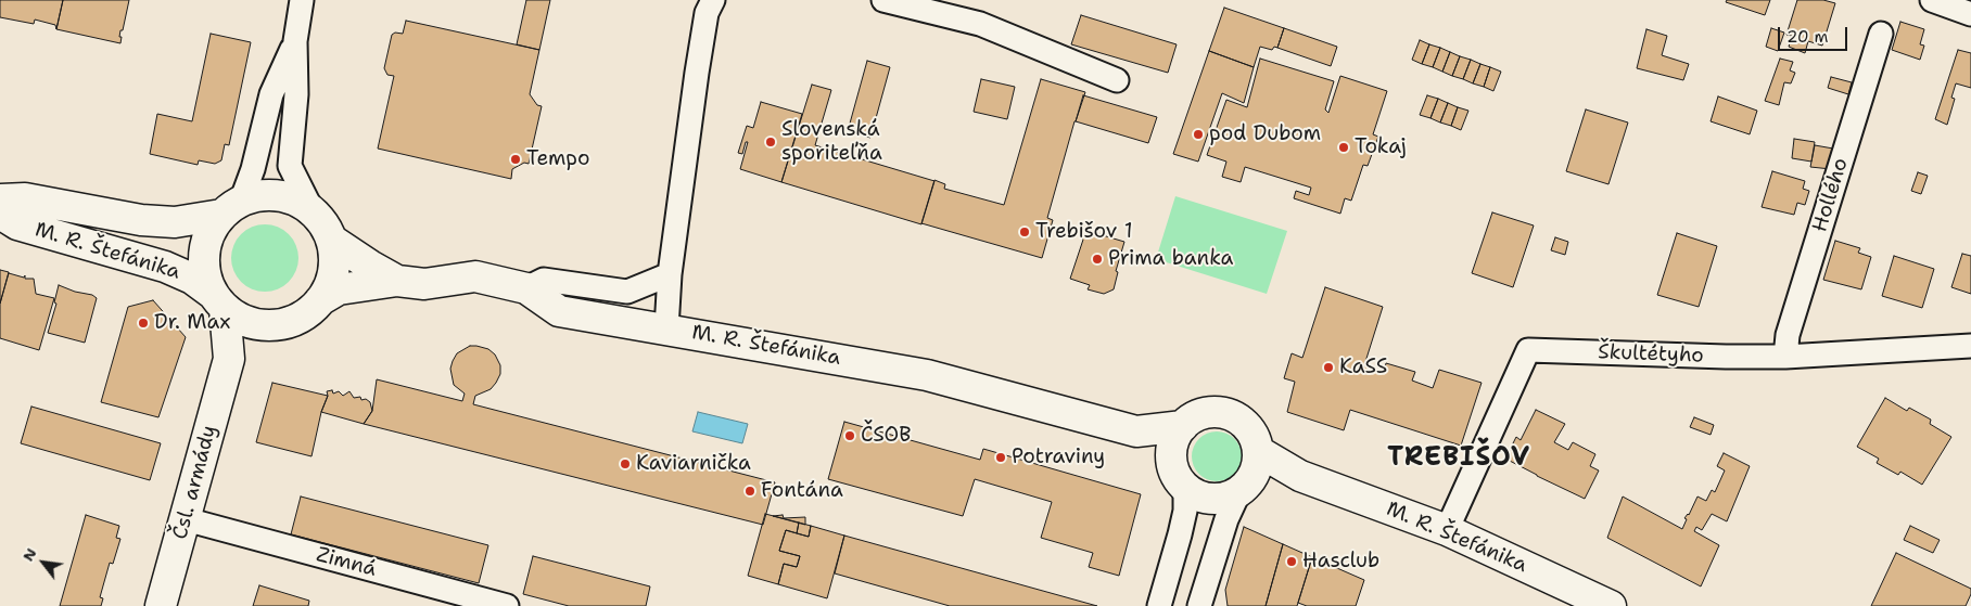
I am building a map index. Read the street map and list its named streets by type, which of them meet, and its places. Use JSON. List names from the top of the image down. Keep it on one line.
{"streets":{"street":["Hollého","M. R. Štefánika","Škultétyho","Čsl. armády","Zimná"]},"crossings":[["Hollého","Škultétyho"],["M. R. Štefánika","Škultétyho"],["Čsl. armády","Zimná"]],"districts":["TREBIŠOV"],"places":["pod Dubom","Slovenská sporiteľňa","Tokaj","Tempo","Trebišov 1","Prima banka","Dr. Max","KaSS","ČSOB","Potraviny","Kaviarnička","Fontána","Hasclub"],"scale_bar":"20 m","north":"top left"}
